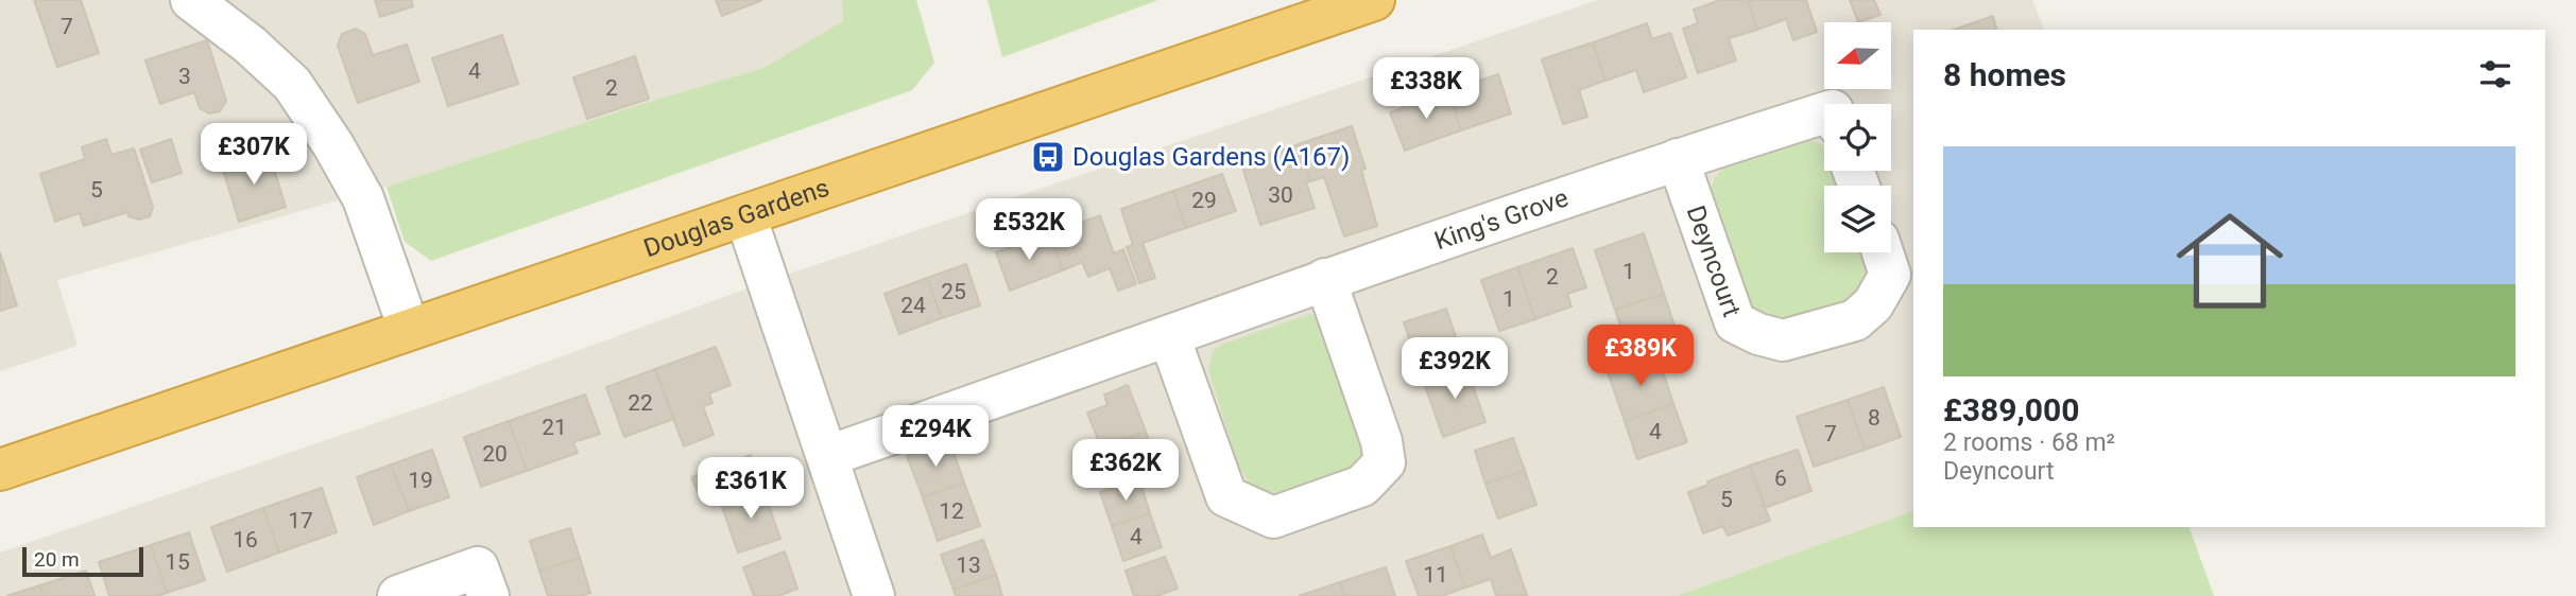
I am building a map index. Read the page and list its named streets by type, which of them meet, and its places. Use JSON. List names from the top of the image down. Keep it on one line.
{"streets":{"highway":["Douglas Gardens"],"street":["King's Grove","Deyncourt"]},"crossings":[["King's Grove","Deyncourt"]],"places":{"bus stop":["Douglas Gardens (A167)"]},"house_numbers":["7","4","3","2","5","30","29","1","2","25","1","24","22","8","21","4","7","20","6","19","5","12","17","4","16","15","13","11"],"scale_bar":"20 m","north":"left","page":{"heading":"8 homes","price":["£338K","£307K","£532K","£389K","£392K","£294K","£362K","£361K"],"list":[{"name":"£389,000","note":"2 rooms · 68 m² · Deyncourt"}],"scale":"20 m"}}
